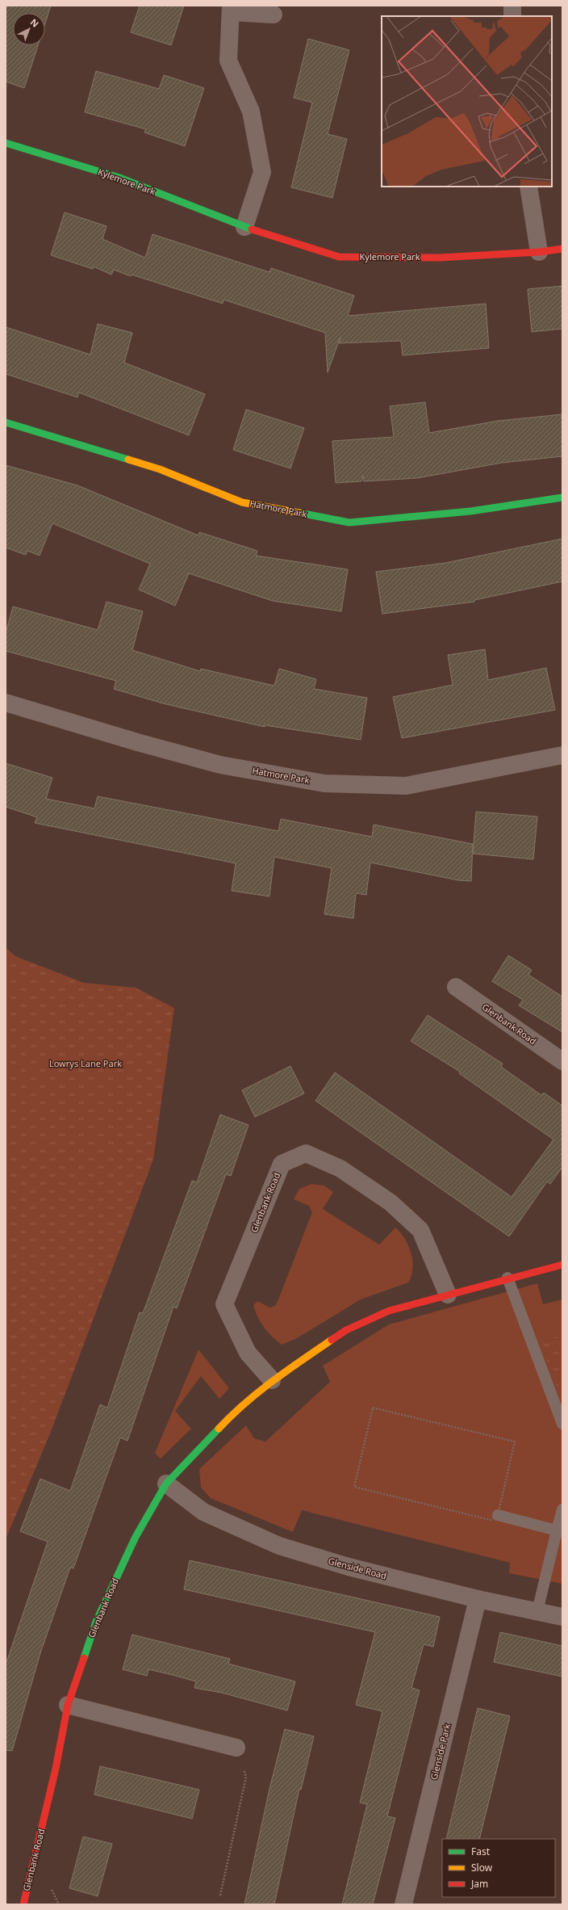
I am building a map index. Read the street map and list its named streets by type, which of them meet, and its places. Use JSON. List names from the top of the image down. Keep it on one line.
{"streets":{"street":["Kylemore Park","Hatmore Park","Glenbank Road","Glenside Road","Glenside Park"]},"crossings":[["Glenbank Road","Glenside Road"],["Glenside Road","Glenside Park"]],"parks":["Lowrys Lane Park"],"legend":["Fast","Slow","Jam"],"north":"top right"}
